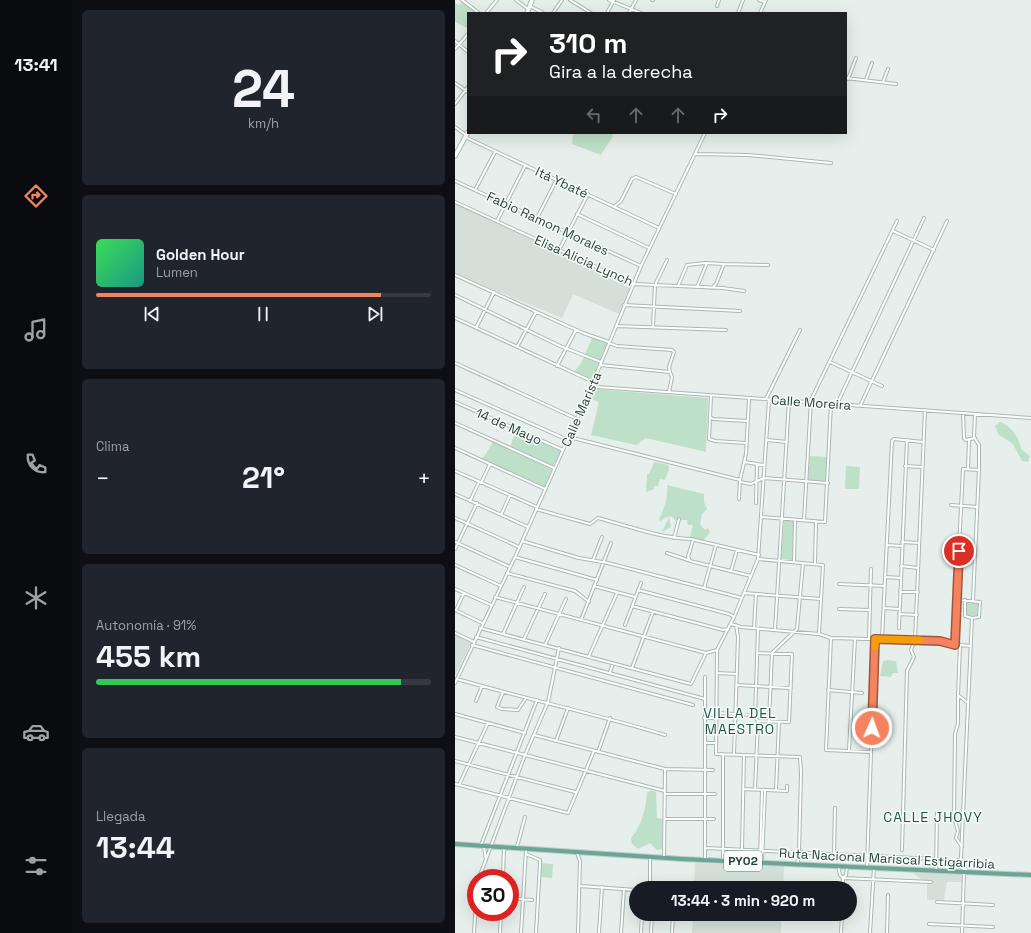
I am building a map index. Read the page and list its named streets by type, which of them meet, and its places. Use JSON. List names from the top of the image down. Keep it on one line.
{"streets":{"main road":["Ruta Nacional Mariscal Estigarribia","PY02"],"street":["Itá Ybaté","Fabio Ramon Morales","Elisa Alicia Lynch","Calle Moreira","Calle Marista","14 de Mayo"]},"crossings":[["Itá Ybaté","Calle Marista"],["Fabio Ramon Morales","Calle Marista"],["Elisa Alicia Lynch","Calle Marista"],["Calle Moreira","Calle Marista"],["Calle Marista","14 de Mayo"]],"districts":["VILLA DEL MAESTRO","CALLE JHOVY"],"page":{"tabs":"13:41","tile":[["24","km/h"],"Clima",["Autonomía · 91%","455 km"],["Llegada","13:44"]],"turn":["310 m","Gira a la derecha"],"song":["Golden Hour","Lumen"],"heat":["−","21°","+"],"limit":"30","trip":"13:44 · 3 min · 920 m"}}
